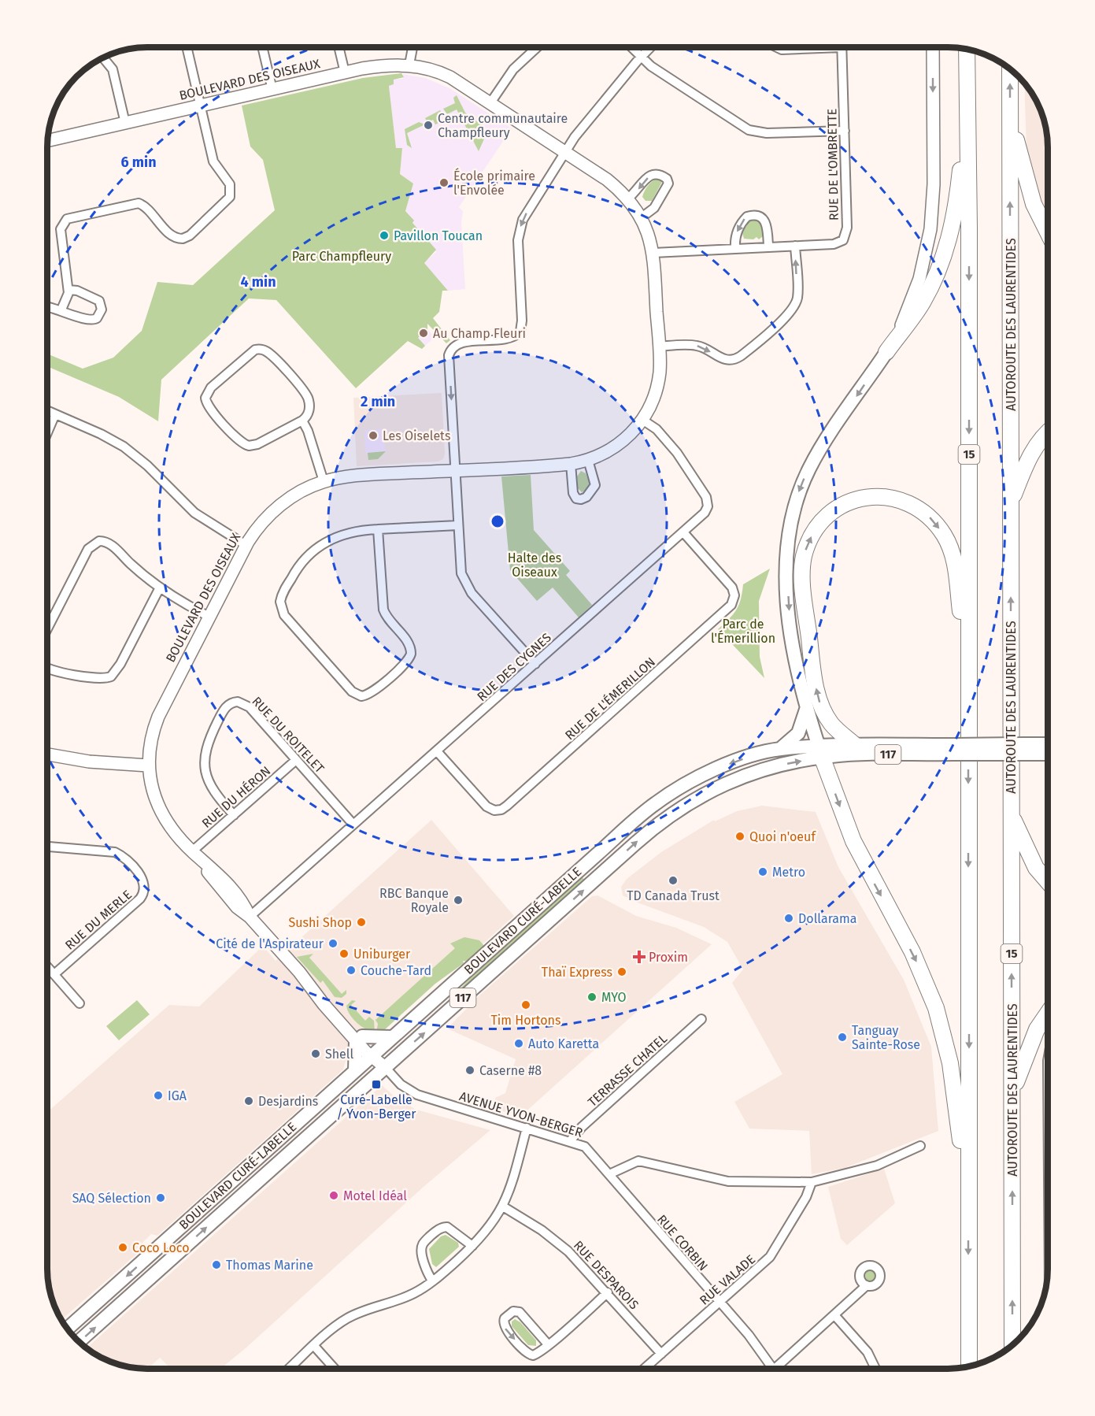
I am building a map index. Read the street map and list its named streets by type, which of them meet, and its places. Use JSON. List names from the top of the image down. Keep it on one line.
{"streets":{"highway":["AUTOROUTE DES LAURENTIDES","15"],"main road":["117","BOULEVARD CURÉ-LABELLE"],"street":["BOULEVARD DES OISEAUX","RUE DE L'OMBRETTE","RUE DES CYGNES","RUE DE L'ÉMERILLON","RUE DU ROITELET","RUE DU HÉRON","RUE DU MERLE","TERRASSE CHATEL","AVENUE YVON-BERGER","RUE CORBIN","RUE DESPAROIS","RUE VALADE"]},"crossings":[["BOULEVARD DES OISEAUX","RUE DE L'OMBRETTE"],["BOULEVARD DES OISEAUX","RUE DES CYGNES"],["BOULEVARD DES OISEAUX","RUE DU HÉRON"],["BOULEVARD DES OISEAUX","BOULEVARD CURÉ-LABELLE"],["BOULEVARD DES OISEAUX","AVENUE YVON-BERGER"],["RUE DES CYGNES","RUE DE L'ÉMERILLON"],["RUE DES CYGNES","RUE DU ROITELET"],["RUE DU ROITELET","RUE DU HÉRON"],["BOULEVARD CURÉ-LABELLE","AVENUE YVON-BERGER"],["TERRASSE CHATEL","AVENUE YVON-BERGER"],["AVENUE YVON-BERGER","RUE CORBIN"],["RUE CORBIN","RUE VALADE"],["RUE DESPAROIS","RUE VALADE"]],"parks":["Parc Champfleury","Halte des Oiseaux","Parc de l'Émerillion"],"places":{"other":["Centre communautaire Champfleury","École primaire l'Envolée","Pavillon Toucan","Au Champ Fleuri","Les Oiselets","Quoi n'oeuf","Metro","TD Canada Trust","RBC Banque Royale","Dollarama","Sushi Shop","Cité de l'Aspirateur","Uniburger","Couche-Tard","Thaï Express","MYO","Tim Hortons","Tanguay Sainte-Rose","Auto Karetta","Shell","Caserne #8","IGA","Desjardins","Motel Idéal","SAQ Sélection","Coco Loco","Thomas Marine"],"health":["Proxim"],"transit":["Curé-Labelle / Yvon-Berger"]},"rings":["6 min","4 min","2 min"]}
